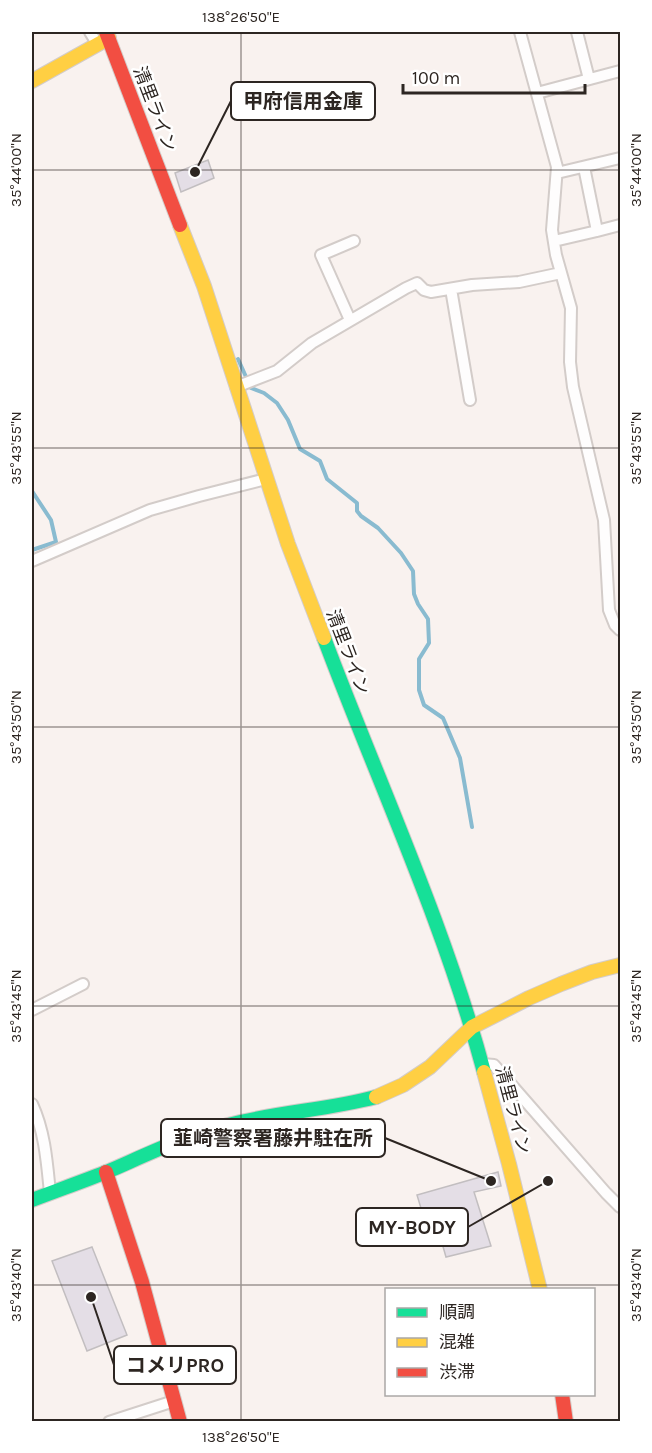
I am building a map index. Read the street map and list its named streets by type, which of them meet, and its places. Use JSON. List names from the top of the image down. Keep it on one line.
{"streets":{"main road":["清里ライン"]},"places":["甲府信用金庫","韮崎警察署藤井駐在所","MY-BODY","コメリPRO"],"legend":["順調","混雑","渋滞"],"scale_bar":"100 m","coordinates":["138°26'50\"E","35°44'00\"N","35°43'55\"N","35°43'50\"N","35°43'45\"N","35°43'40\"N"]}
